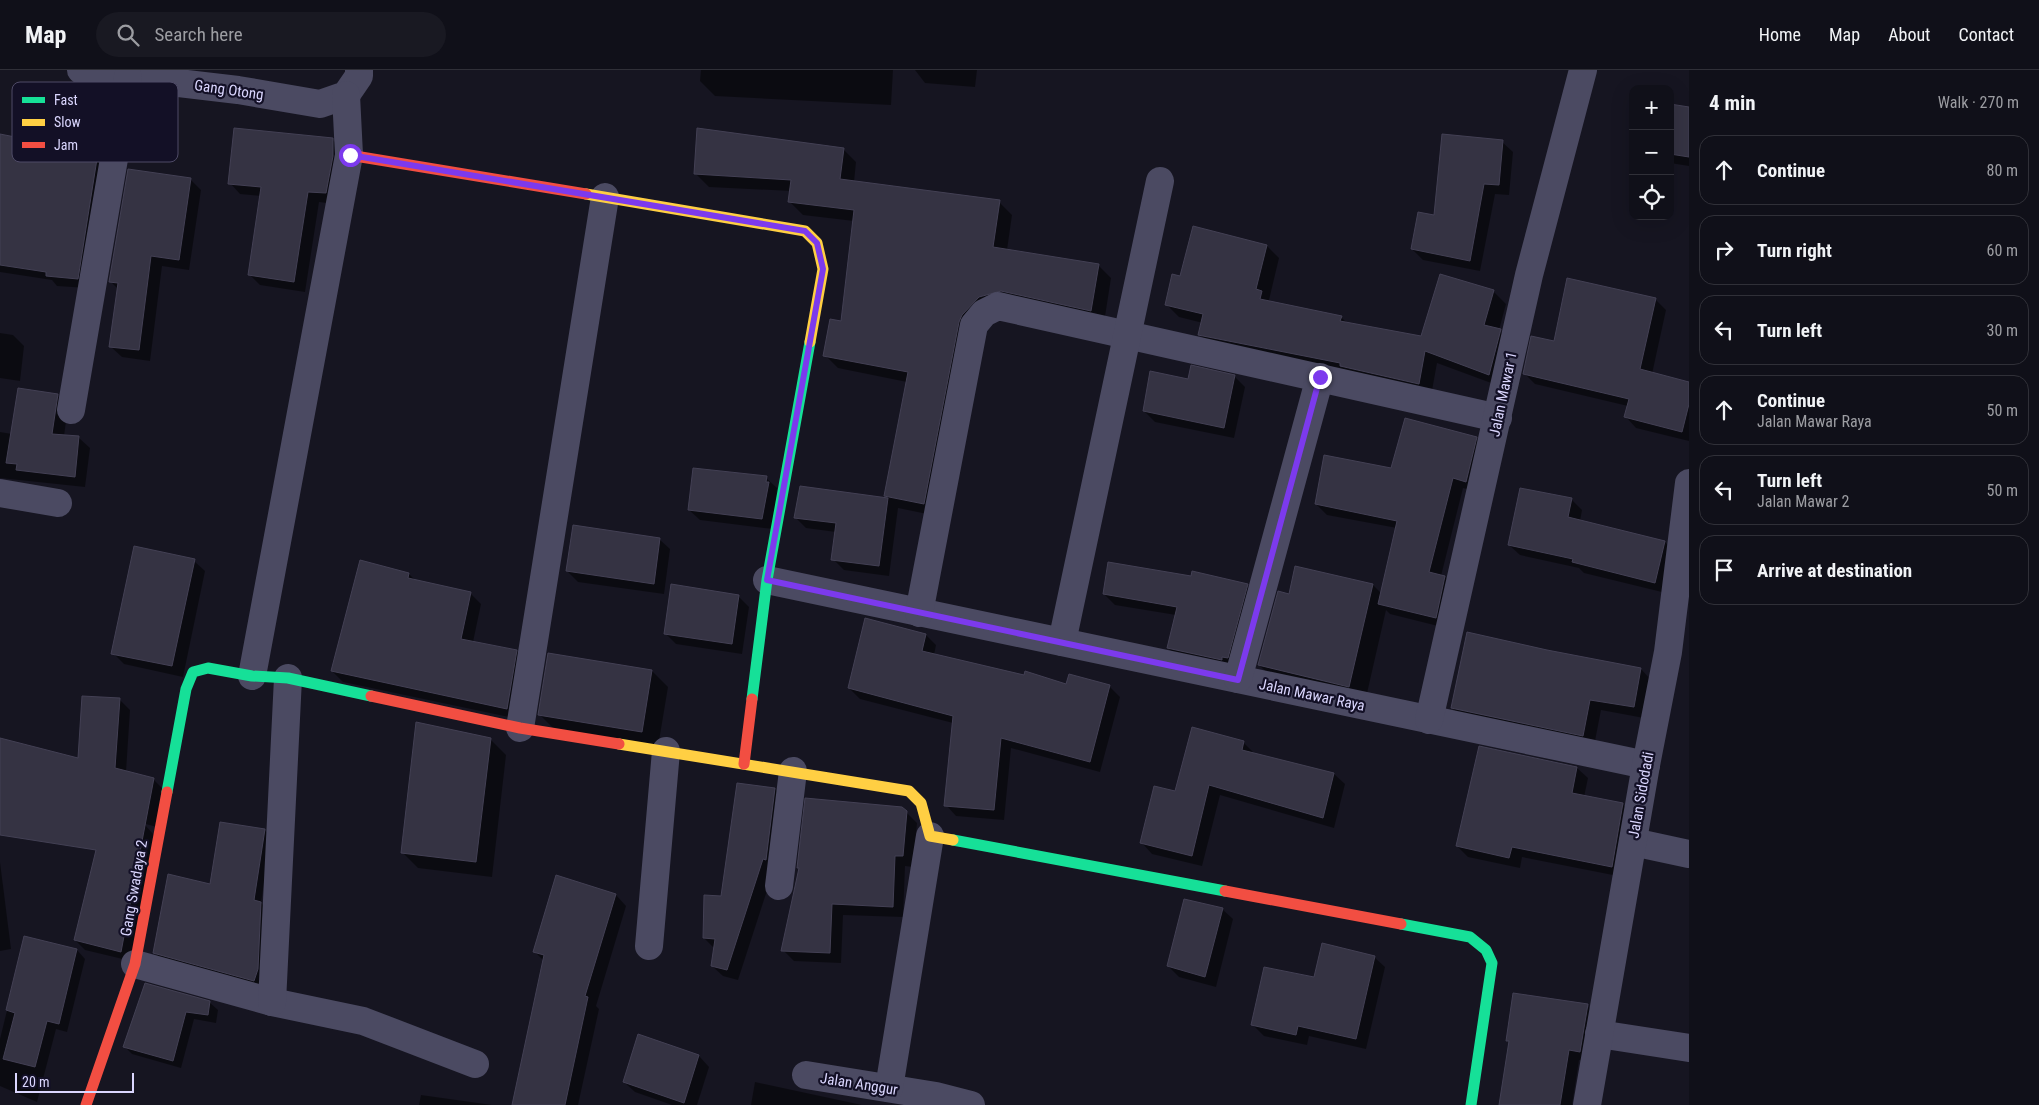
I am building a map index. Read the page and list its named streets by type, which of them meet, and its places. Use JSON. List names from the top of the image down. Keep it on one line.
{"streets":{"street":["Gang Otong","Jalan Mawar 1","Jalan Mawar Raya","Jalan Sidodadi","Gang Swadaya 2","Jalan Anggur"]},"crossings":[["Jalan Mawar 1","Jalan Mawar Raya"],["Jalan Mawar Raya","Jalan Sidodadi"]],"legend":["Fast","Slow","Jam"],"scale_bar":"20 m","page":{"header":"Map","search":"Search here","nav":["Home","Map","About","Contact"],"heading":["4 min","Walk · 270 m"],"map_buttons":["+","−"],"list":[["Continue","80 m"],["Turn right","60 m"],["Turn left","30 m"],["Continue","Jalan Mawar Raya","50 m"],["Turn left","Jalan Mawar 2","50 m"],"Arrive at destination"],"scale":"20 m"}}
